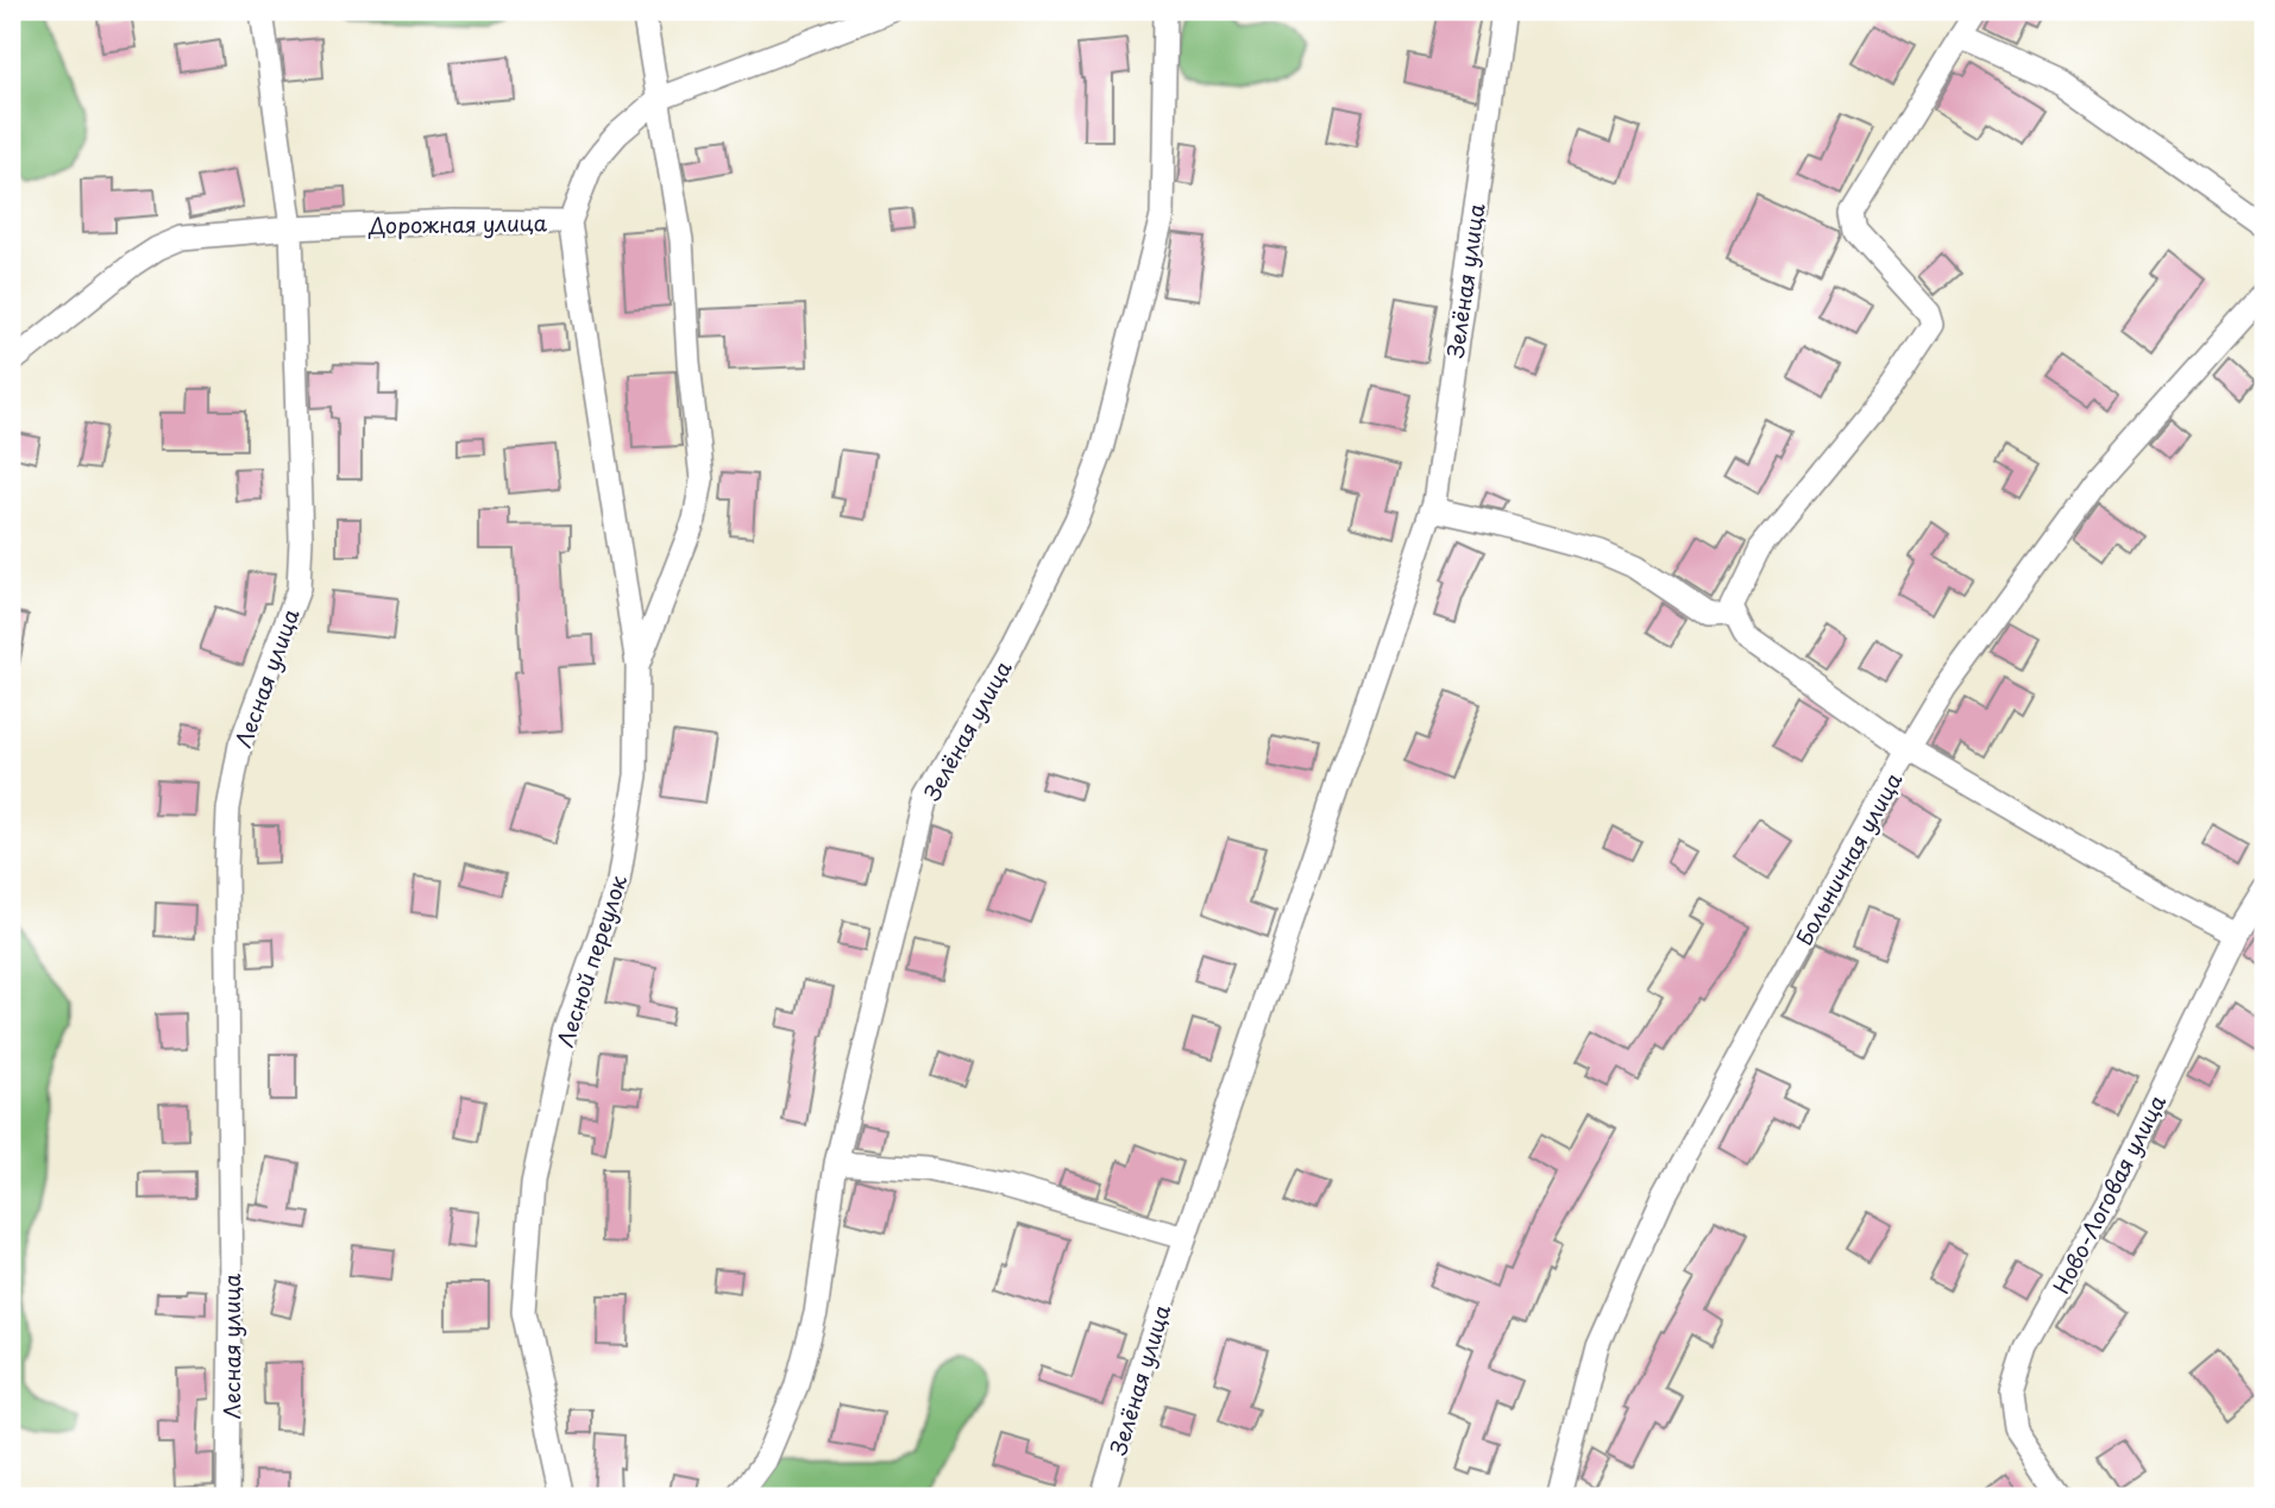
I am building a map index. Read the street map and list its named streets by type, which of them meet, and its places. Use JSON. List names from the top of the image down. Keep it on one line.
{"streets":{"street":["Дорожная улица","Зелёная улица","Лесная улица","Больничная улица","Лесной переулок","Ново-Логовая улица"]},"crossings":[["Дорожная улица","Лесная улица"],["Дорожная улица","Лесной переулок"]]}
